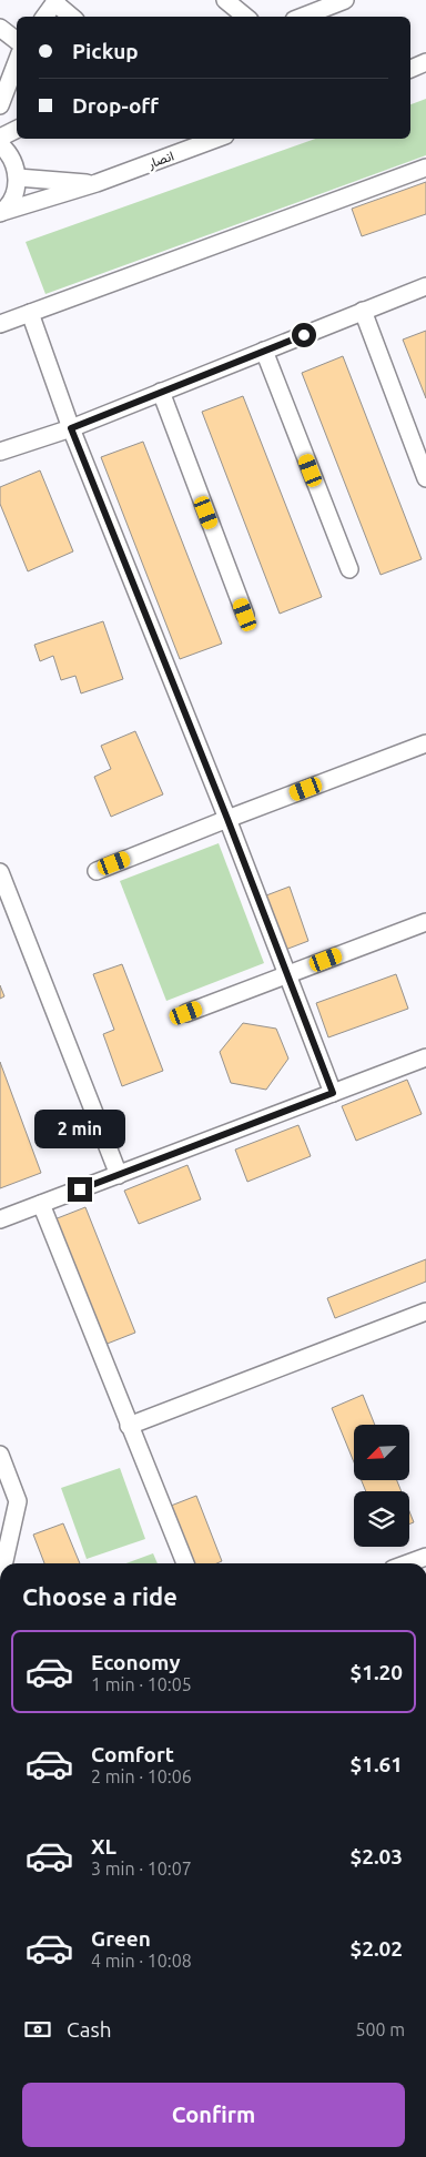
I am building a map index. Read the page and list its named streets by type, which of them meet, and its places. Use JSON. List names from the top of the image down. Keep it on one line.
{"streets":{"street":["انصار"]},"north":"bottom left","page":{"banner":["Pickup","Drop-off"],"bubble":"2 min","heading":"Choose a ride","list":[{"name":"Economy","note":"1 min · 10:05","value":"$1.20"},{"name":"Comfort","note":"2 min · 10:06","value":"$1.61"},{"name":"XL","note":"3 min · 10:07","value":"$2.03"},{"name":"Green","note":"4 min · 10:08","value":"$2.02"}],"pay":["Cash","500 m"],"buttons":"Confirm"}}
